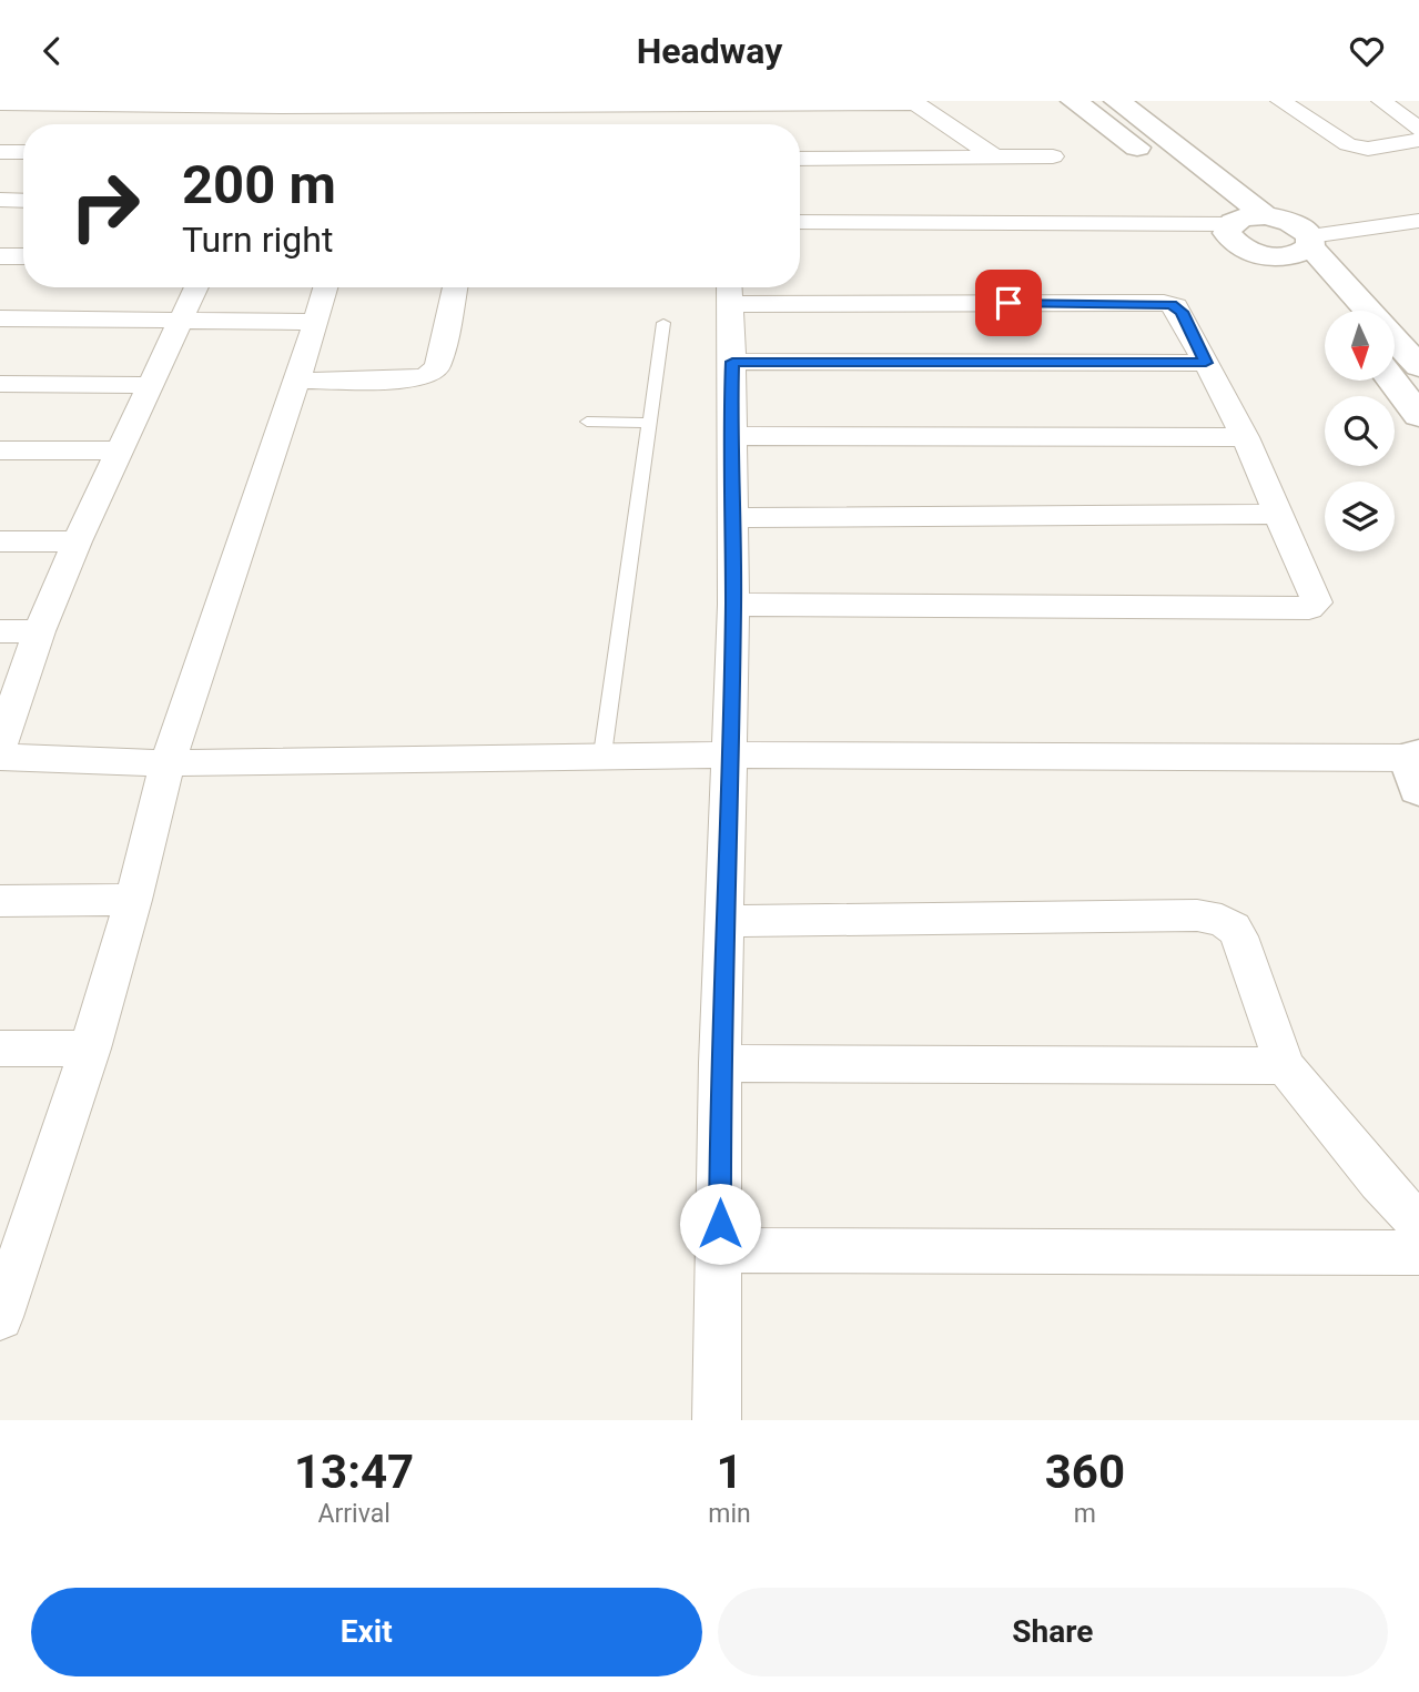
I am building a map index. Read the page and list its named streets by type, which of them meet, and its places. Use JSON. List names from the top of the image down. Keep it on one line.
{"north":"bottom","page":{"header":"Headway","turn":["200 m","Turn right"],"eta":["13:47","Arrival","1","min","360","m"],"buttons":["Exit","Share"]}}
